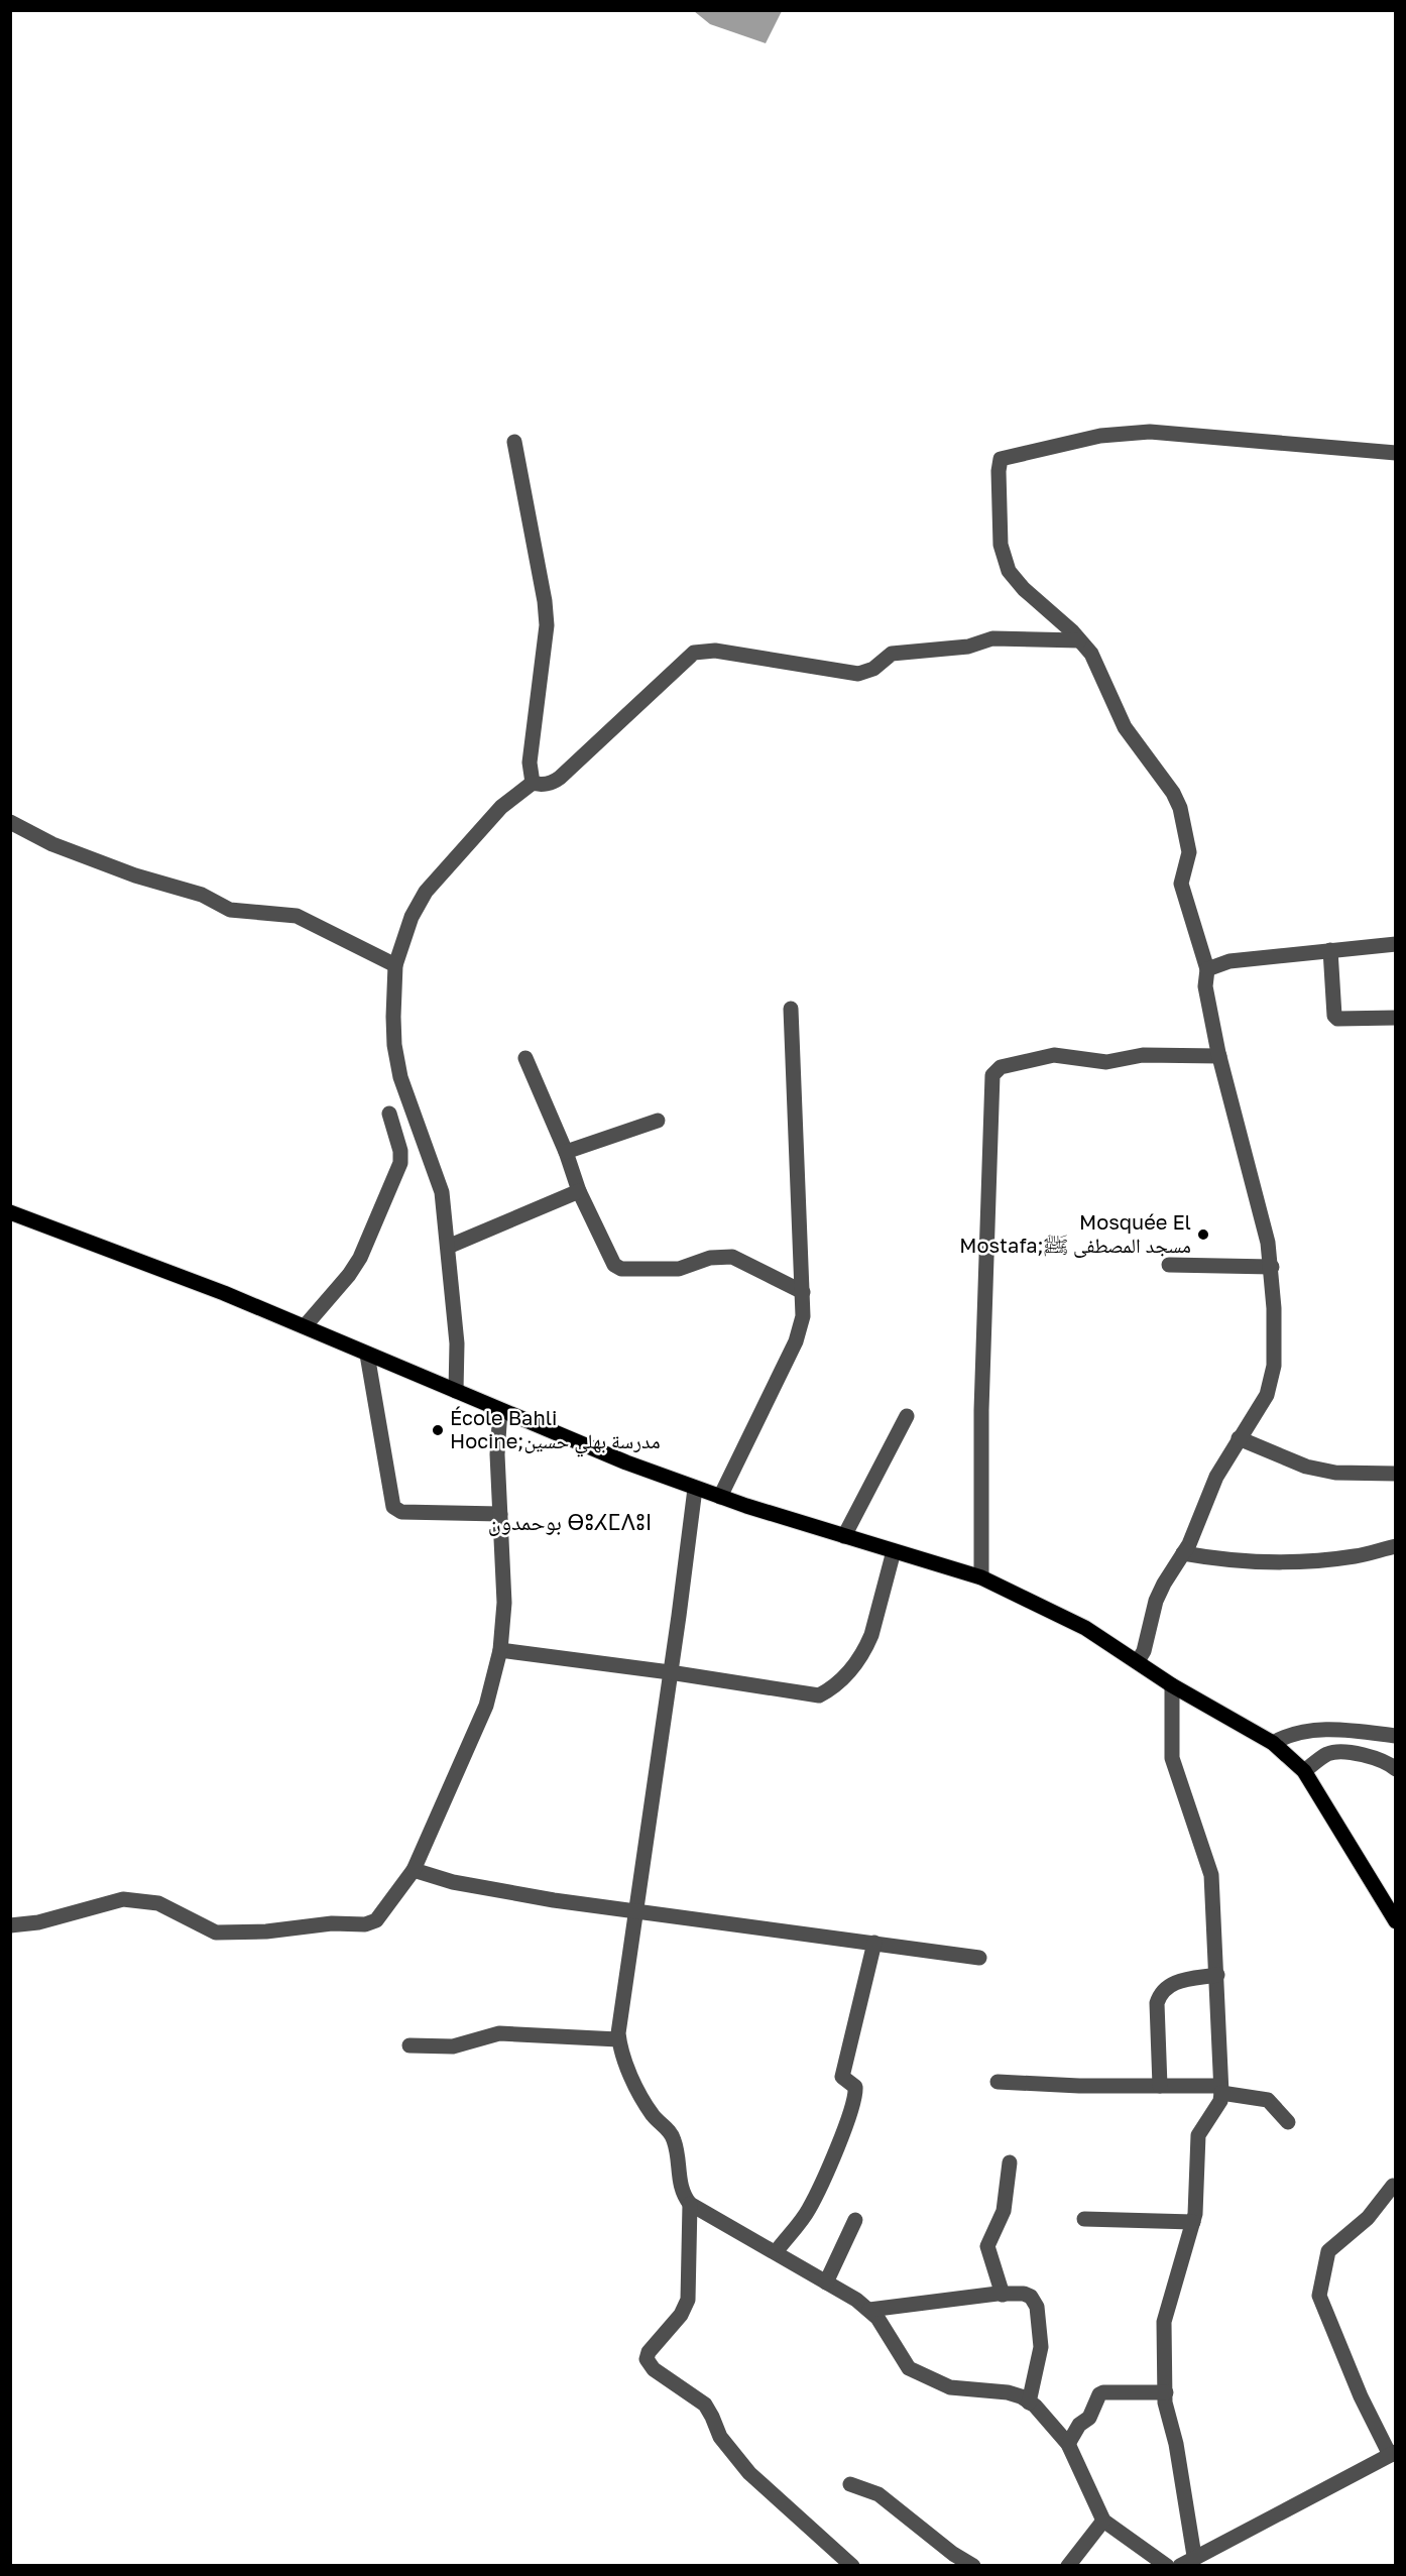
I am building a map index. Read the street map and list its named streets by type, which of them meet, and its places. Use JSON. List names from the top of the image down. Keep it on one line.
{"districts":["بوحمدون ⴱⵓⵃⵎⴷⵓⵏ"],"places":["Mosquée El Mostafa;مسجد المصطفى ﷺ","École Bahli Hocine;مدرسة بهلي حسين"]}
